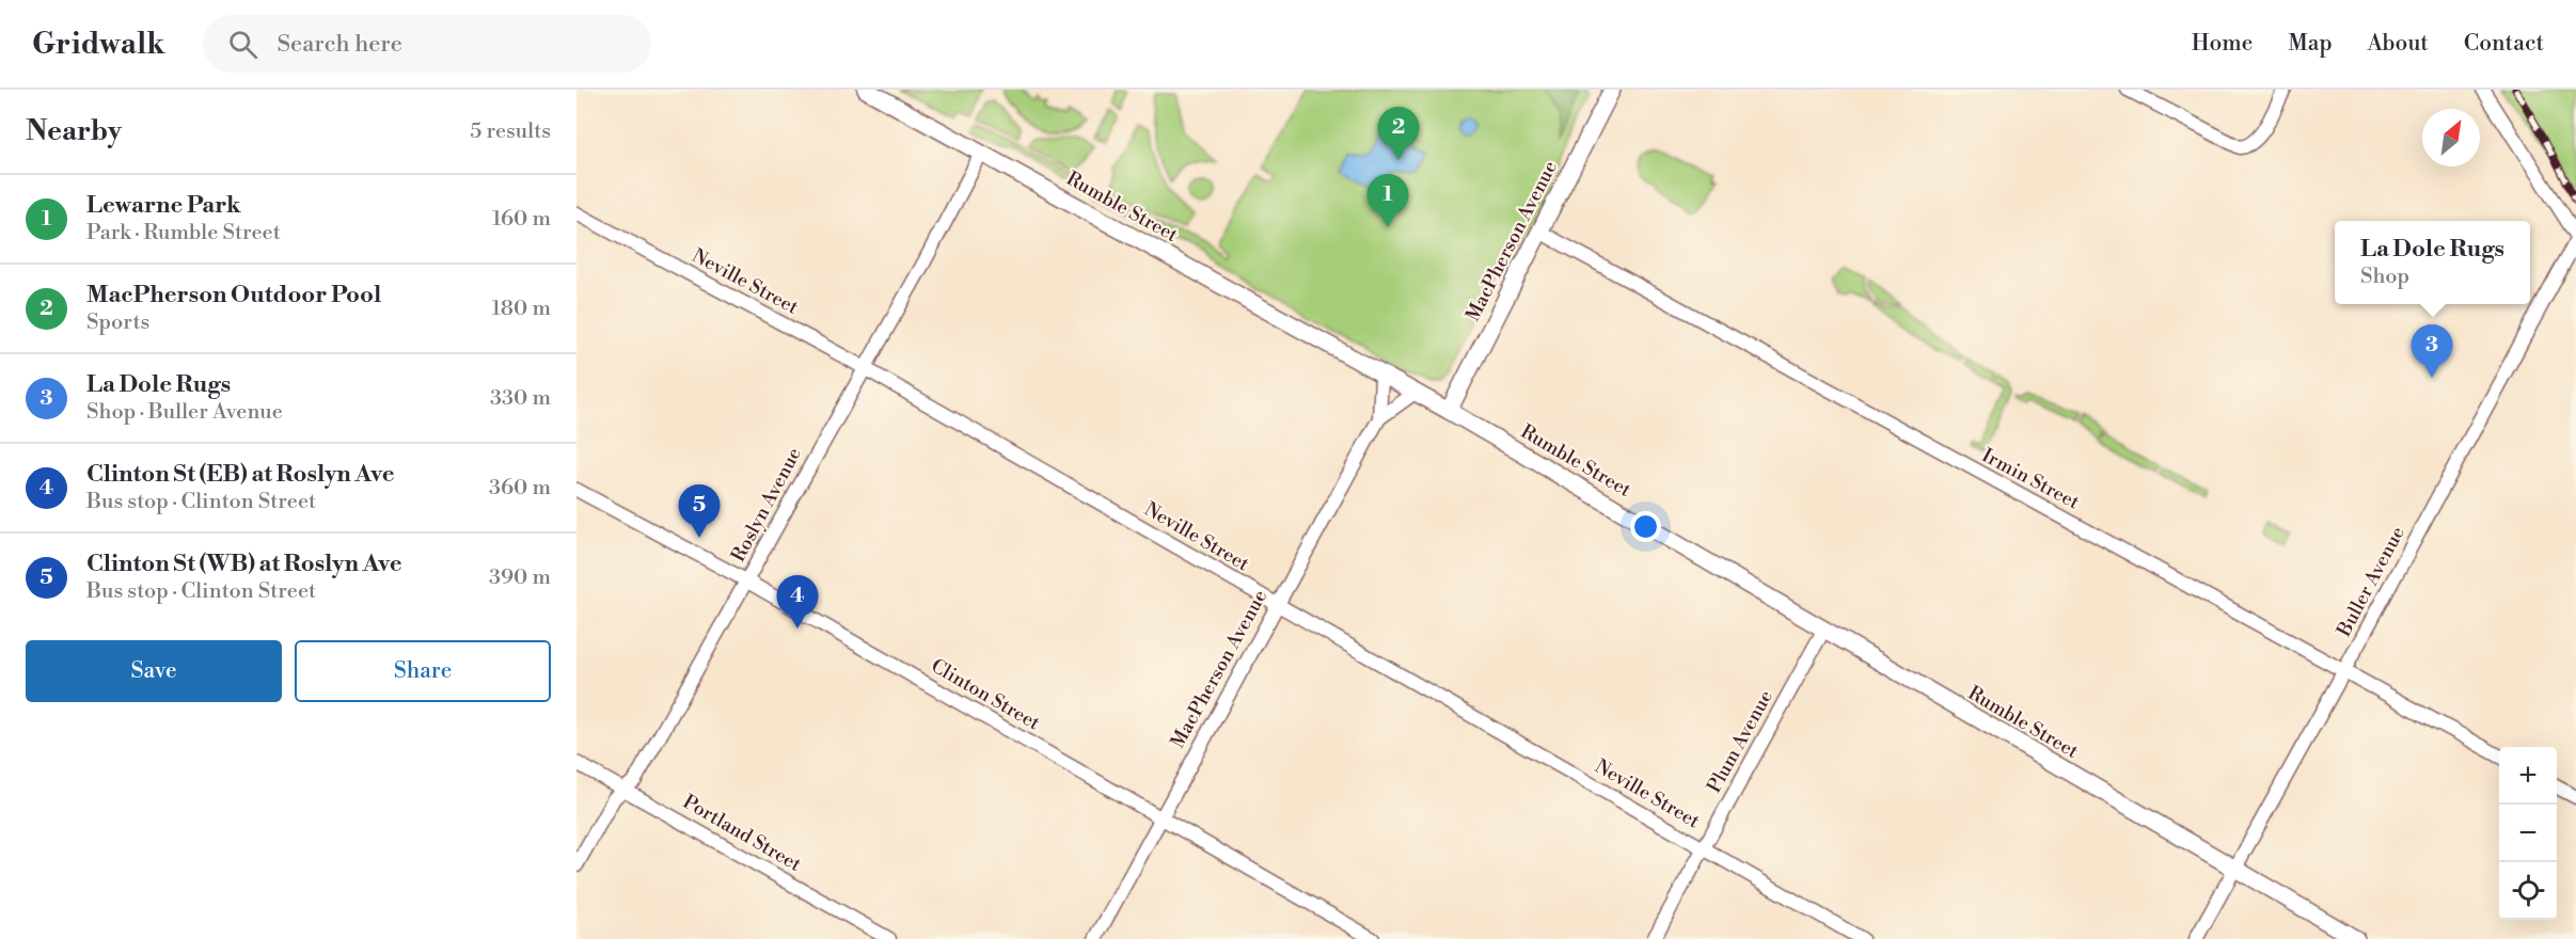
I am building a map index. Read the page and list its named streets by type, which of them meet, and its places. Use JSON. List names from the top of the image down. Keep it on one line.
{"streets":{"street":["Rumble Street","MacPherson Avenue","Neville Street","Irmin Street","Roslyn Avenue","Buller Avenue","Clinton Street","Plum Avenue","Portland Street"]},"crossings":[["Rumble Street","MacPherson Avenue"],["Rumble Street","Roslyn Avenue"],["Rumble Street","Buller Avenue"],["Rumble Street","Plum Avenue"],["MacPherson Avenue","Neville Street"],["MacPherson Avenue","Irmin Street"],["MacPherson Avenue","Clinton Street"],["Neville Street","Roslyn Avenue"],["Neville Street","Plum Avenue"],["Irmin Street","Buller Avenue"],["Roslyn Avenue","Clinton Street"],["Roslyn Avenue","Portland Street"]],"north":"top right","page":{"header":"Gridwalk","search":"Search here","nav":["Home","Map","About","Contact"],"heading":["Nearby","5 results"],"pins":["2","1","3","5","4"],"list":[{"mark":"1","name":"Lewarne Park","note":"Park · Rumble Street","value":"160 m"},{"mark":"2","name":"MacPherson Outdoor Pool","note":"Sports","value":"180 m"},{"mark":"3","name":"La Dole Rugs","note":"Shop · Buller Avenue","value":"330 m"},{"mark":"4","name":"Clinton St (EB) at Roslyn Ave","note":"Bus stop · Clinton Street","value":"360 m"},{"mark":"5","name":"Clinton St (WB) at Roslyn Ave","note":"Bus stop · Clinton Street","value":"390 m"}],"popup":["La Dole Rugs","Shop"],"buttons":["Save","Share"],"map_buttons":["+","−"]}}
